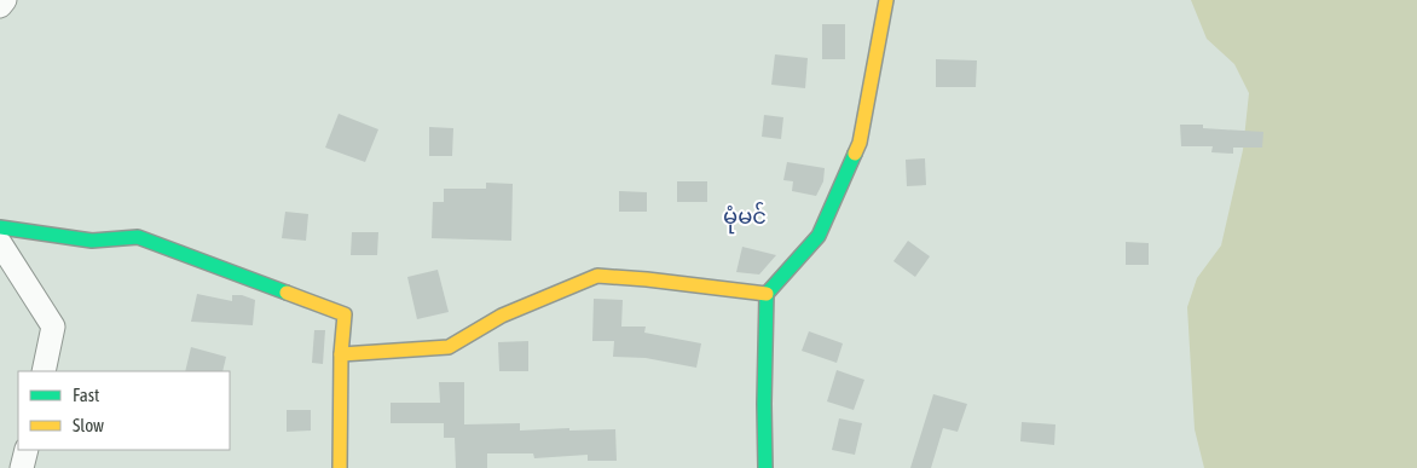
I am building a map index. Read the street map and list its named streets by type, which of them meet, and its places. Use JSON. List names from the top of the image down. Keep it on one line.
{"districts":["မုံမင်"],"legend":["Fast","Slow"]}
